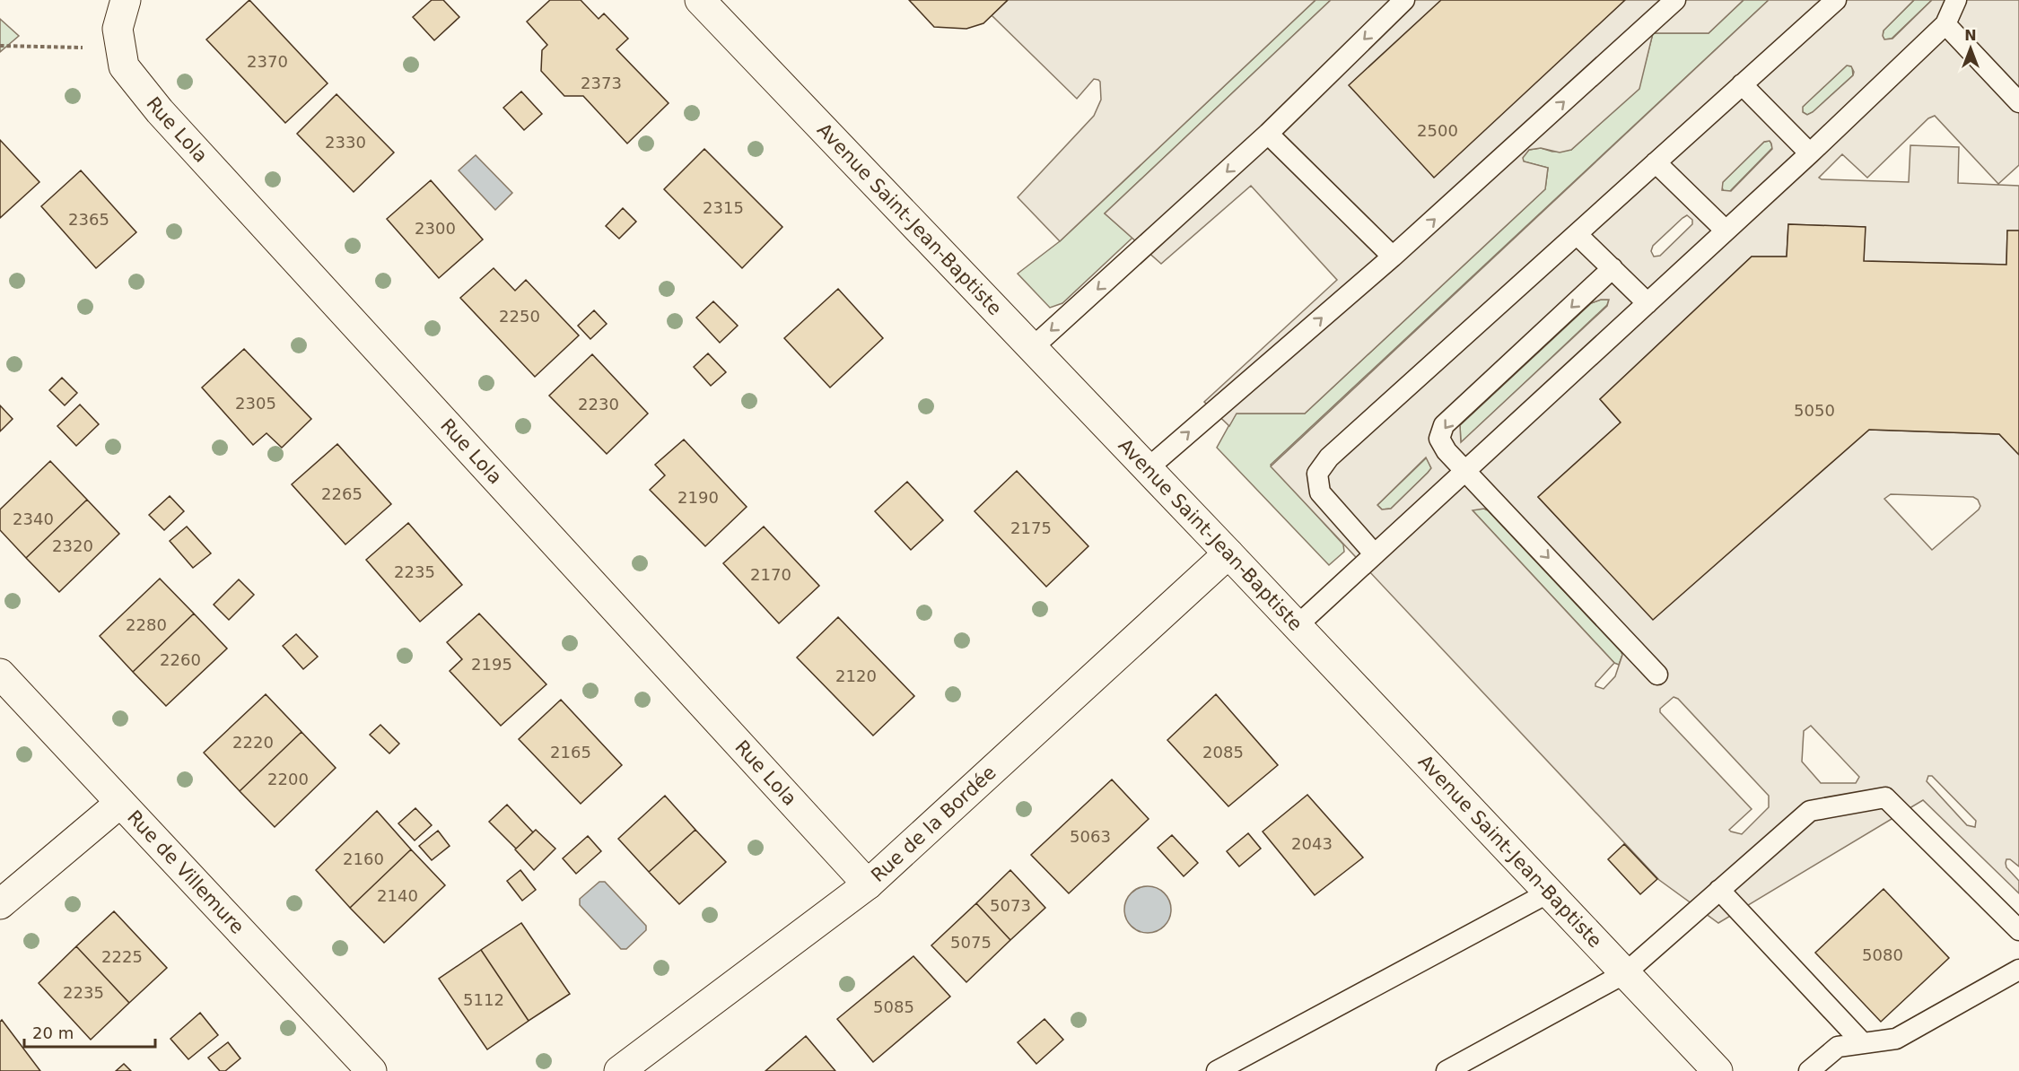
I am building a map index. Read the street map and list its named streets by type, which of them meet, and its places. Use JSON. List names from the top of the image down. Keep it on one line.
{"streets":{"street":["Rue Lola","Avenue Saint-Jean-Baptiste","Rue de la Bordée","Rue de Villemure"]},"crossings":[["Rue Lola","Rue de la Bordée"],["Avenue Saint-Jean-Baptiste","Rue de la Bordée"]],"house_numbers":["2370","2373","2500","2330","2315","2365","2300","2250","2305","2230","5050","2265","2190","2340","2175","2320","2235","2170","2280","2260","2195","2120","2220","2165","2085","2200","5063","2043","2160","2140","5073","5075","5080","2225","2235","5112","5085"],"scale_bar":"20 m","north":"top"}
